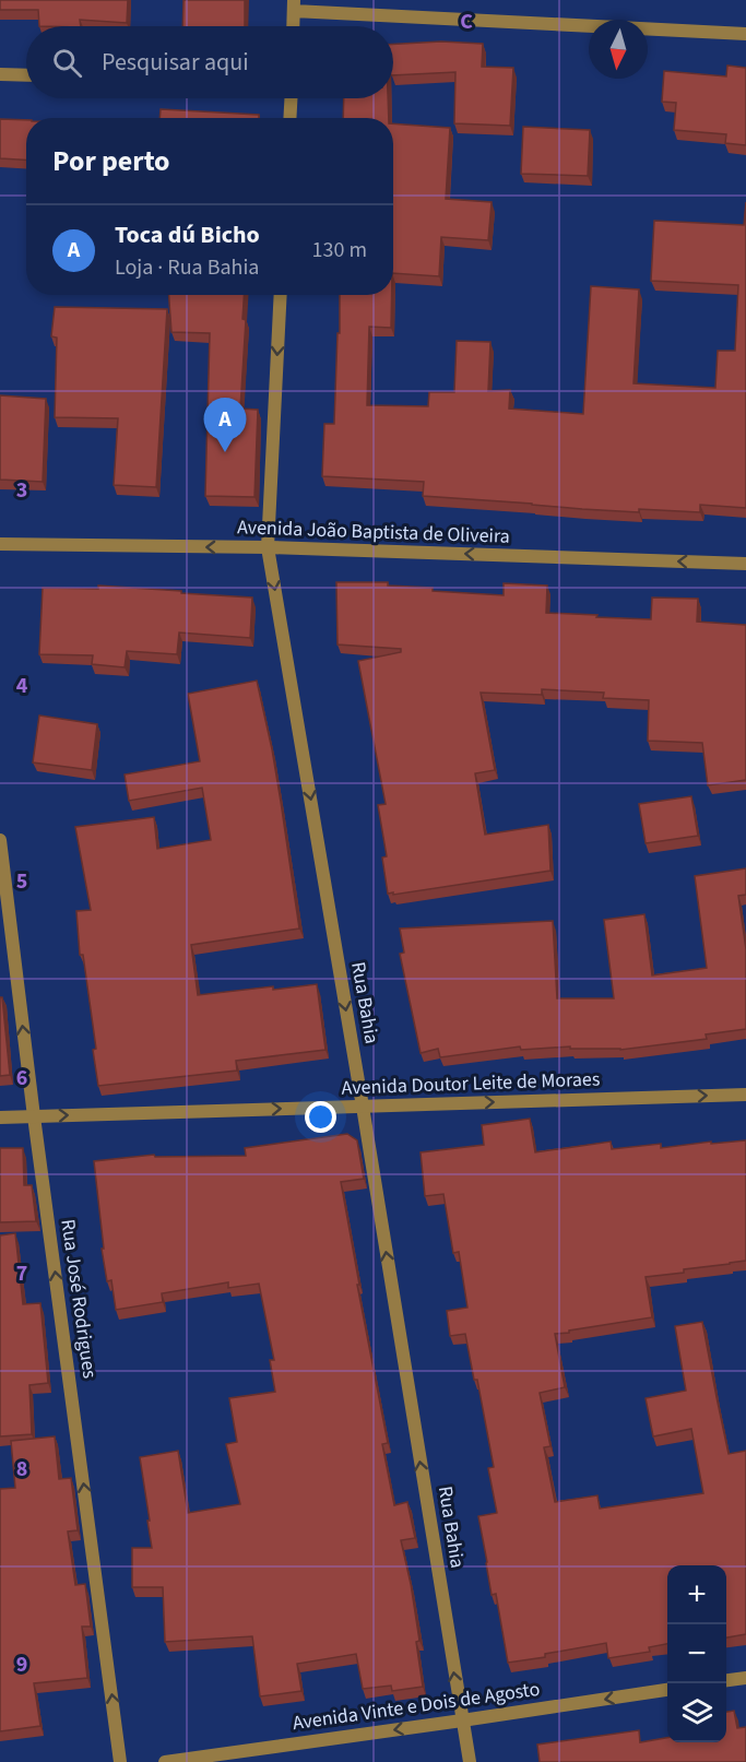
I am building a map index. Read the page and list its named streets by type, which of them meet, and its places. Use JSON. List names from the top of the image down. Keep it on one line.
{"streets":{"street":["Avenida João Baptista de Oliveira","Rua Bahia","Avenida Doutor Leite de Moraes","Rua José Rodrigues","Avenida Vinte e Dois de Agosto"]},"crossings":[["Avenida João Baptista de Oliveira","Rua Bahia"],["Rua Bahia","Avenida Doutor Leite de Moraes"],["Rua Bahia","Avenida Vinte e Dois de Agosto"],["Avenida Doutor Leite de Moraes","Rua José Rodrigues"]],"one_way":["Avenida João Baptista de Oliveira","Avenida Doutor Leite de Moraes","Rua José Rodrigues","Avenida Vinte e Dois de Agosto"],"north":"bottom","page":{"search":"Pesquisar aqui","heading":"Por perto","list":[{"mark":"A","name":"Toca dú Bicho","note":"Loja · Rua Bahia","value":"130 m"}],"pins":"A","map_buttons":["+","−"]},"grid":{"columns":["C"],"rows":["3","4","5","6","7","8","9"]}}
